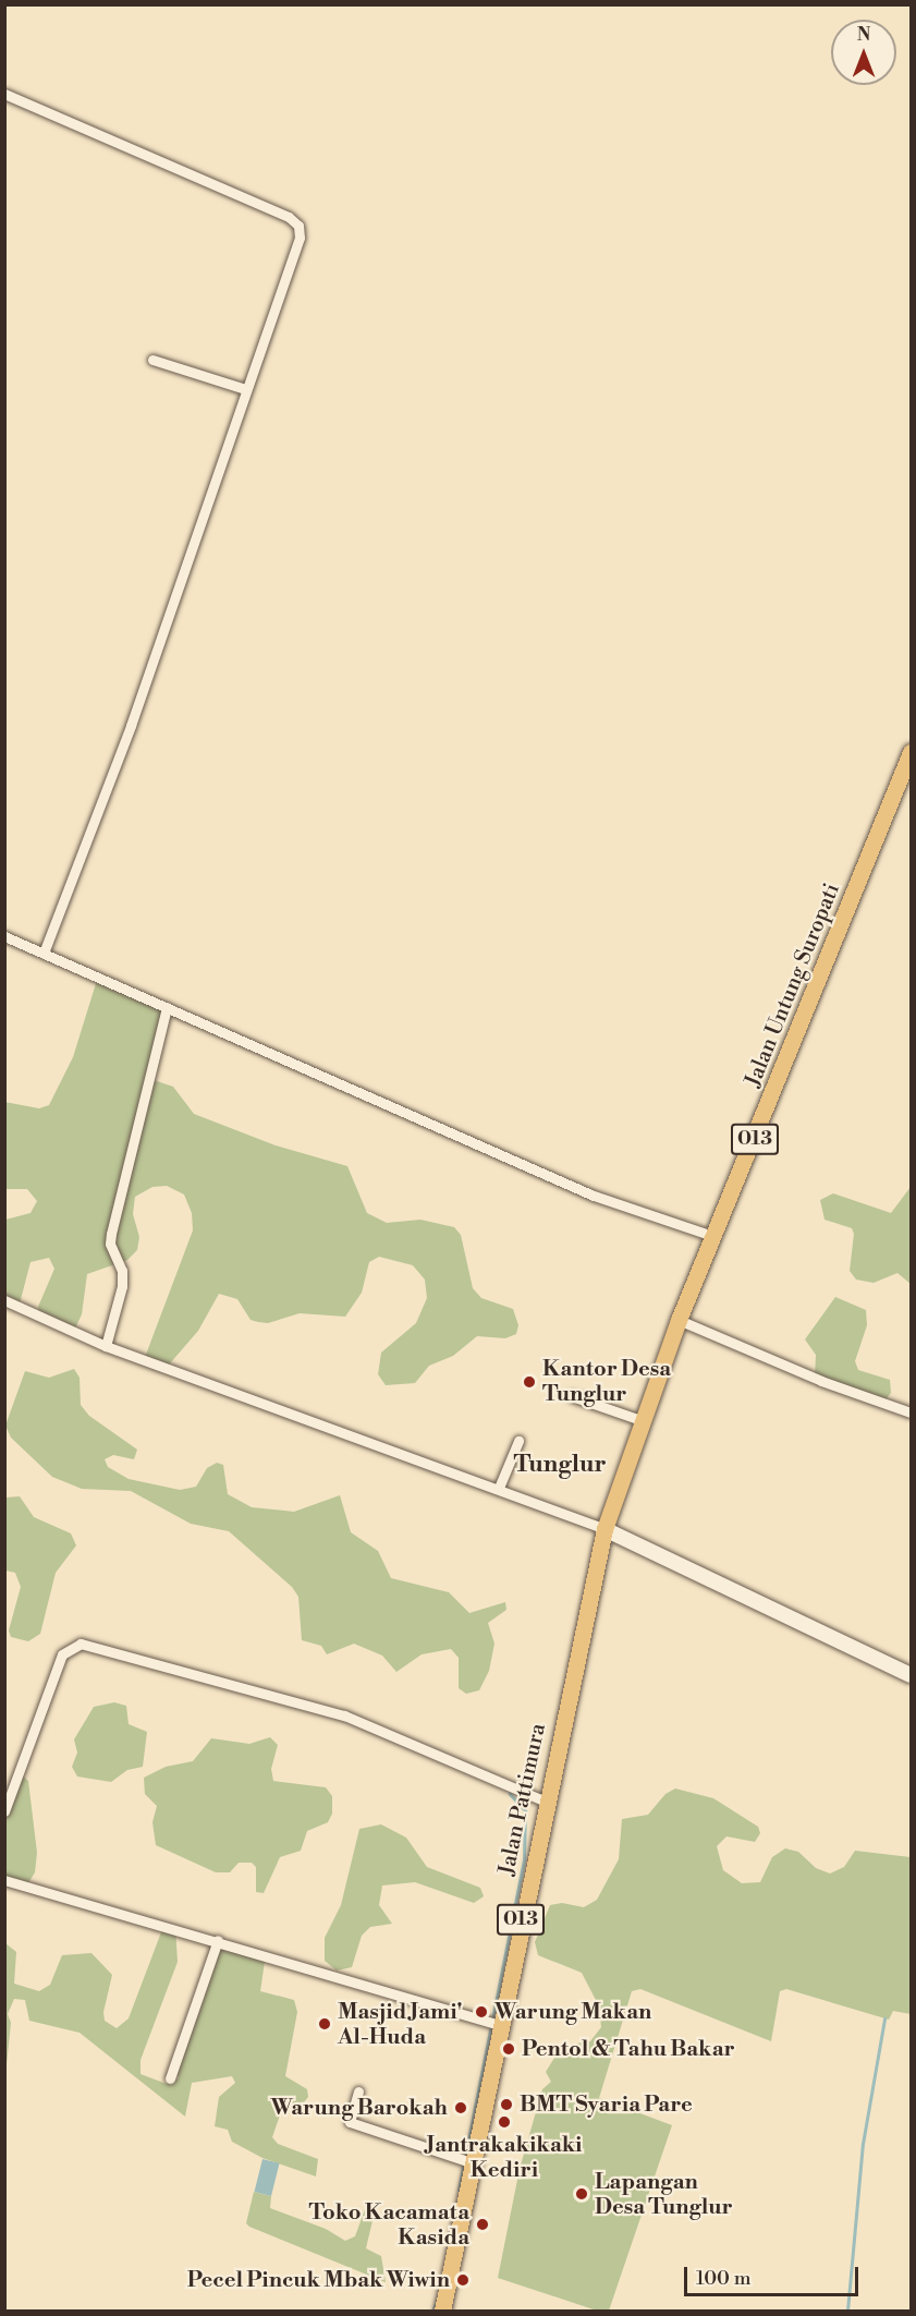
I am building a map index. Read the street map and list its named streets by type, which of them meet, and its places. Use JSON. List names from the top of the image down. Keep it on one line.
{"streets":{"main road":["Jalan Untung Suropati","013","Jalan Pattimura"]},"crossings":[["Jalan Untung Suropati","Jalan Pattimura"]],"districts":["Tunglur"],"places":["Kantor Desa Tunglur","Warung Makan","Masjid Jami' Al-Huda","Pentol & Tahu Bakar","BMT Syaria Pare","Warung Barokah","Jantrakakikaki Kediri","Lapangan Desa Tunglur","Toko Kacamata Kasida","Pecel Pincuk Mbak Wiwin"],"scale_bar":"100 m","north":"top"}
